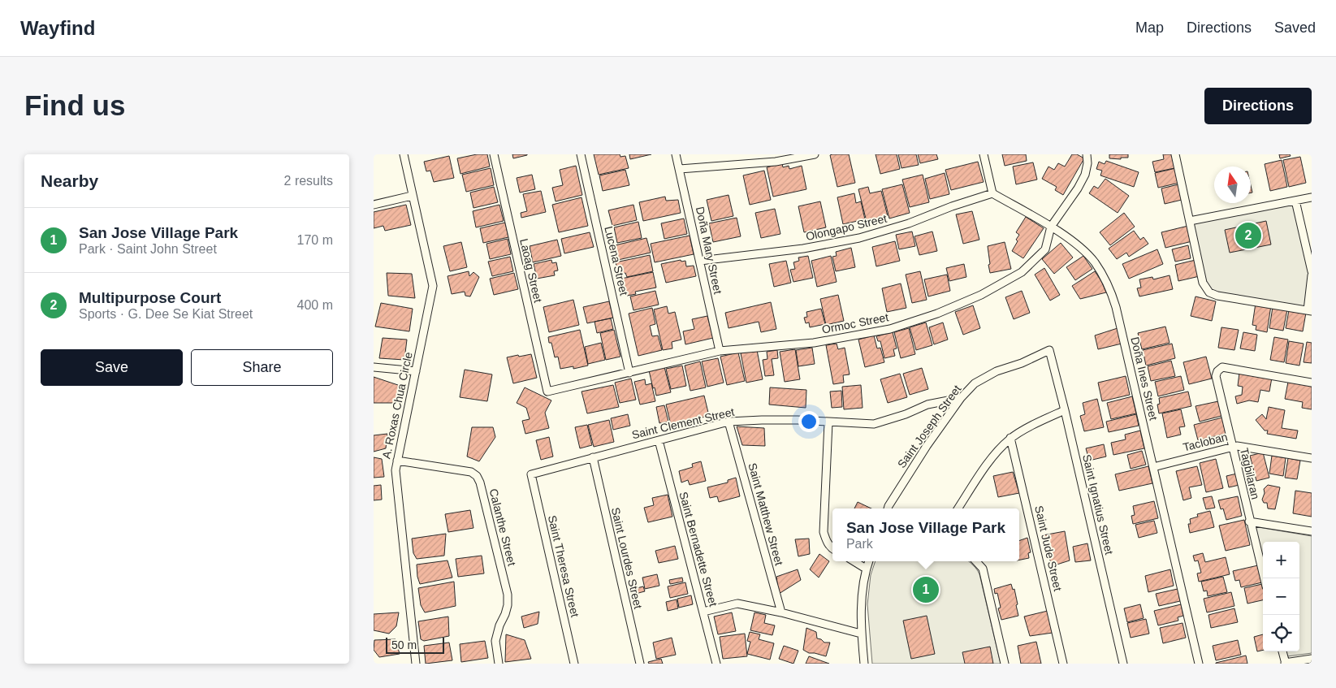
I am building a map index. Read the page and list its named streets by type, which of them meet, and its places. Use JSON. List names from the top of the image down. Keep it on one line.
{"streets":{"street":["Olongapo Street","Doña Mary Street","Lucena Street","Laoag Street","Ormoc Street","Doña Ines Street","A. Roxas Chua Circle","Saint Clement Street","Saint Joseph Street","Tacloban","Tagbilaran","Saint Ignatius Street","Saint Matthew Street","Calanthe Street","Saint Jude Street","Saint Bernadette Street","Saint Lourdes Street","Saint Theresa Street"]},"crossings":[["Olongapo Street","Doña Mary Street"],["Olongapo Street","Doña Ines Street"],["Doña Mary Street","Ormoc Street"],["Lucena Street","Ormoc Street"],["Laoag Street","Ormoc Street"],["Ormoc Street","Doña Ines Street"],["Doña Ines Street","Tacloban"],["A. Roxas Chua Circle","Calanthe Street"],["Saint Clement Street","Saint Joseph Street"],["Saint Clement Street","Saint Matthew Street"],["Saint Clement Street","Saint Bernadette Street"],["Saint Clement Street","Saint Lourdes Street"],["Saint Clement Street","Saint Theresa Street"],["Saint Joseph Street","Saint Ignatius Street"],["Tacloban","Tagbilaran"]],"scale_bar":"50 m","north":"top","page":{"header":"Wayfind","nav":["Map","Directions","Saved"],"buttons":["Directions",["Save","Share"]],"title":"Find us","heading":["Nearby","2 results"],"list":[{"mark":"1","name":"San Jose Village Park","note":"Park · Saint John Street","value":"170 m"},{"mark":"2","name":"Multipurpose Court","note":"Sports · G. Dee Se Kiat Street","value":"400 m"}],"pins":["2","1"],"popup":["San Jose Village Park","Park"],"map_buttons":["+","−"],"scale":"50 m"}}
